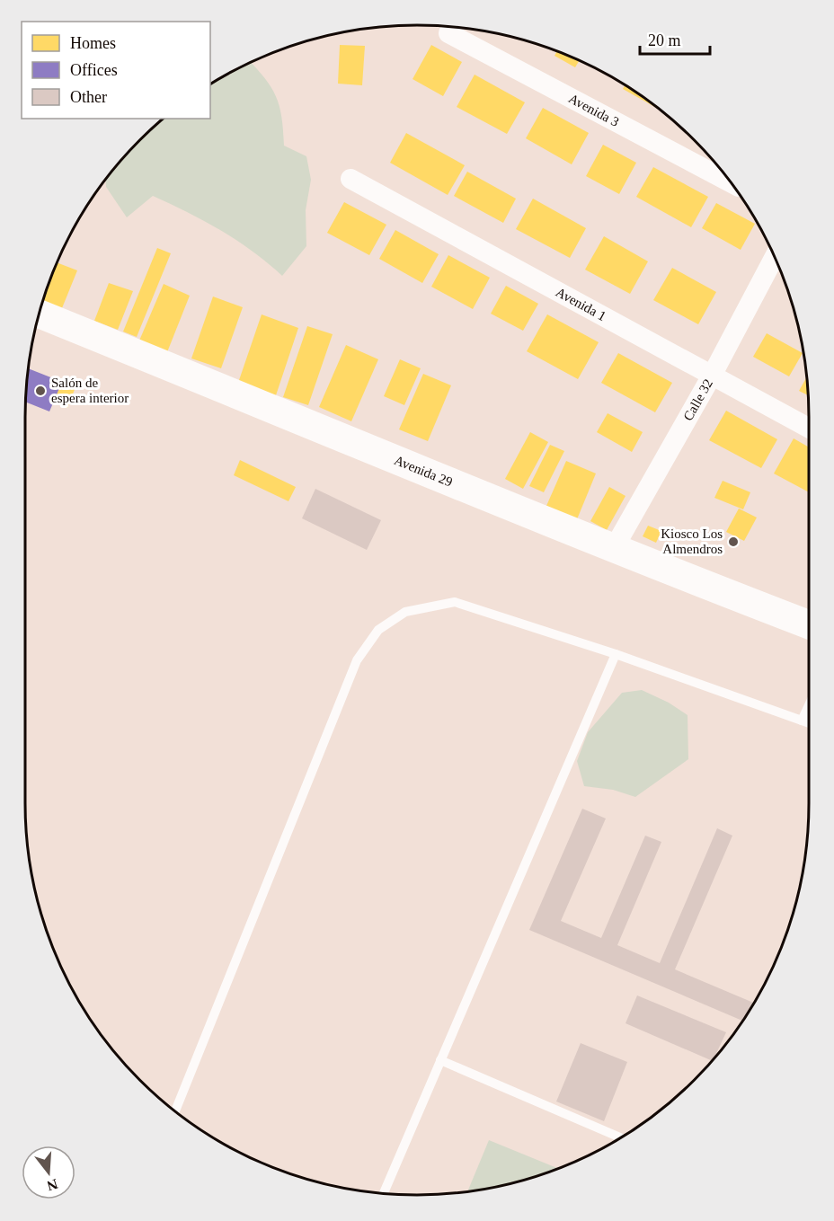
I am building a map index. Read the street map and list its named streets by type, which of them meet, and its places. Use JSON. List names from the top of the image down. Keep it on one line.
{"streets":{"main road":["Avenida 29"],"street":["Avenida 3","Avenida 1","Calle 32"]},"crossings":[["Avenida 1","Calle 32"],["Calle 32","Avenida 29"]],"places":["Salón de espera interior","Kiosco Los Almendros"],"legend":["Homes","Offices","Other"],"scale_bar":"20 m","north":"bottom"}
